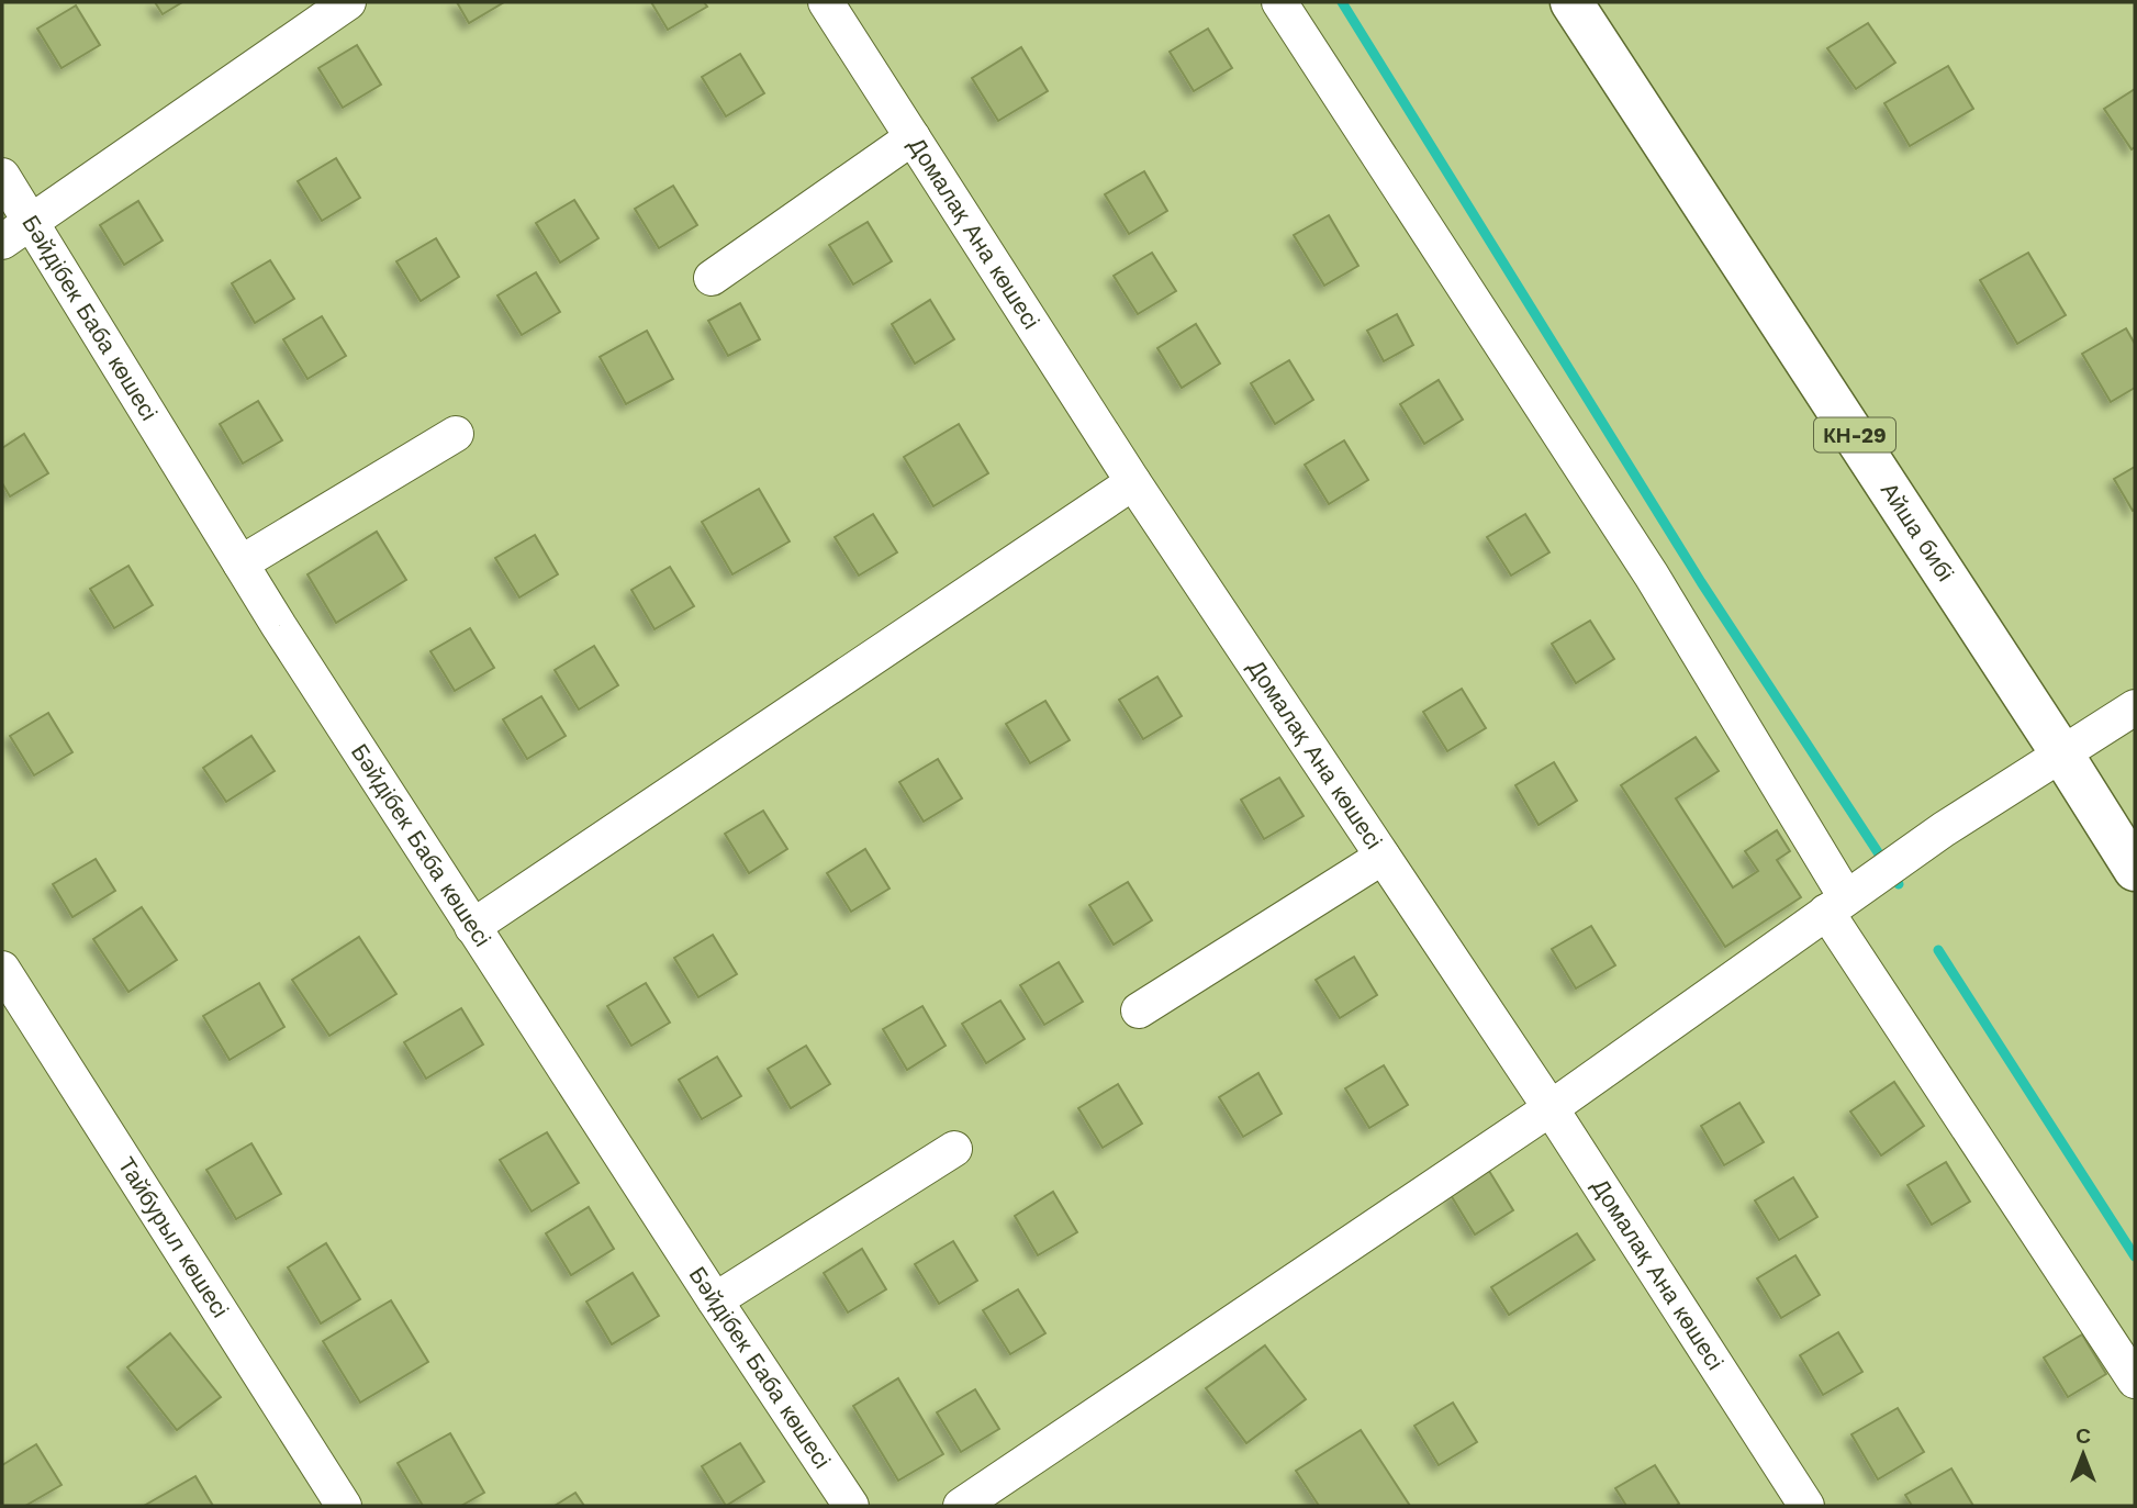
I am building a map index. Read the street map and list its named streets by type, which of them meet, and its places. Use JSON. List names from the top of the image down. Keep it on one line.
{"streets":{"main road":["КН-29","Айша бибі"],"street":["Домалақ Ана көшесі","Бәйдібек Баба көшесі","Тайбурыл көшесі"]},"north":"top"}
